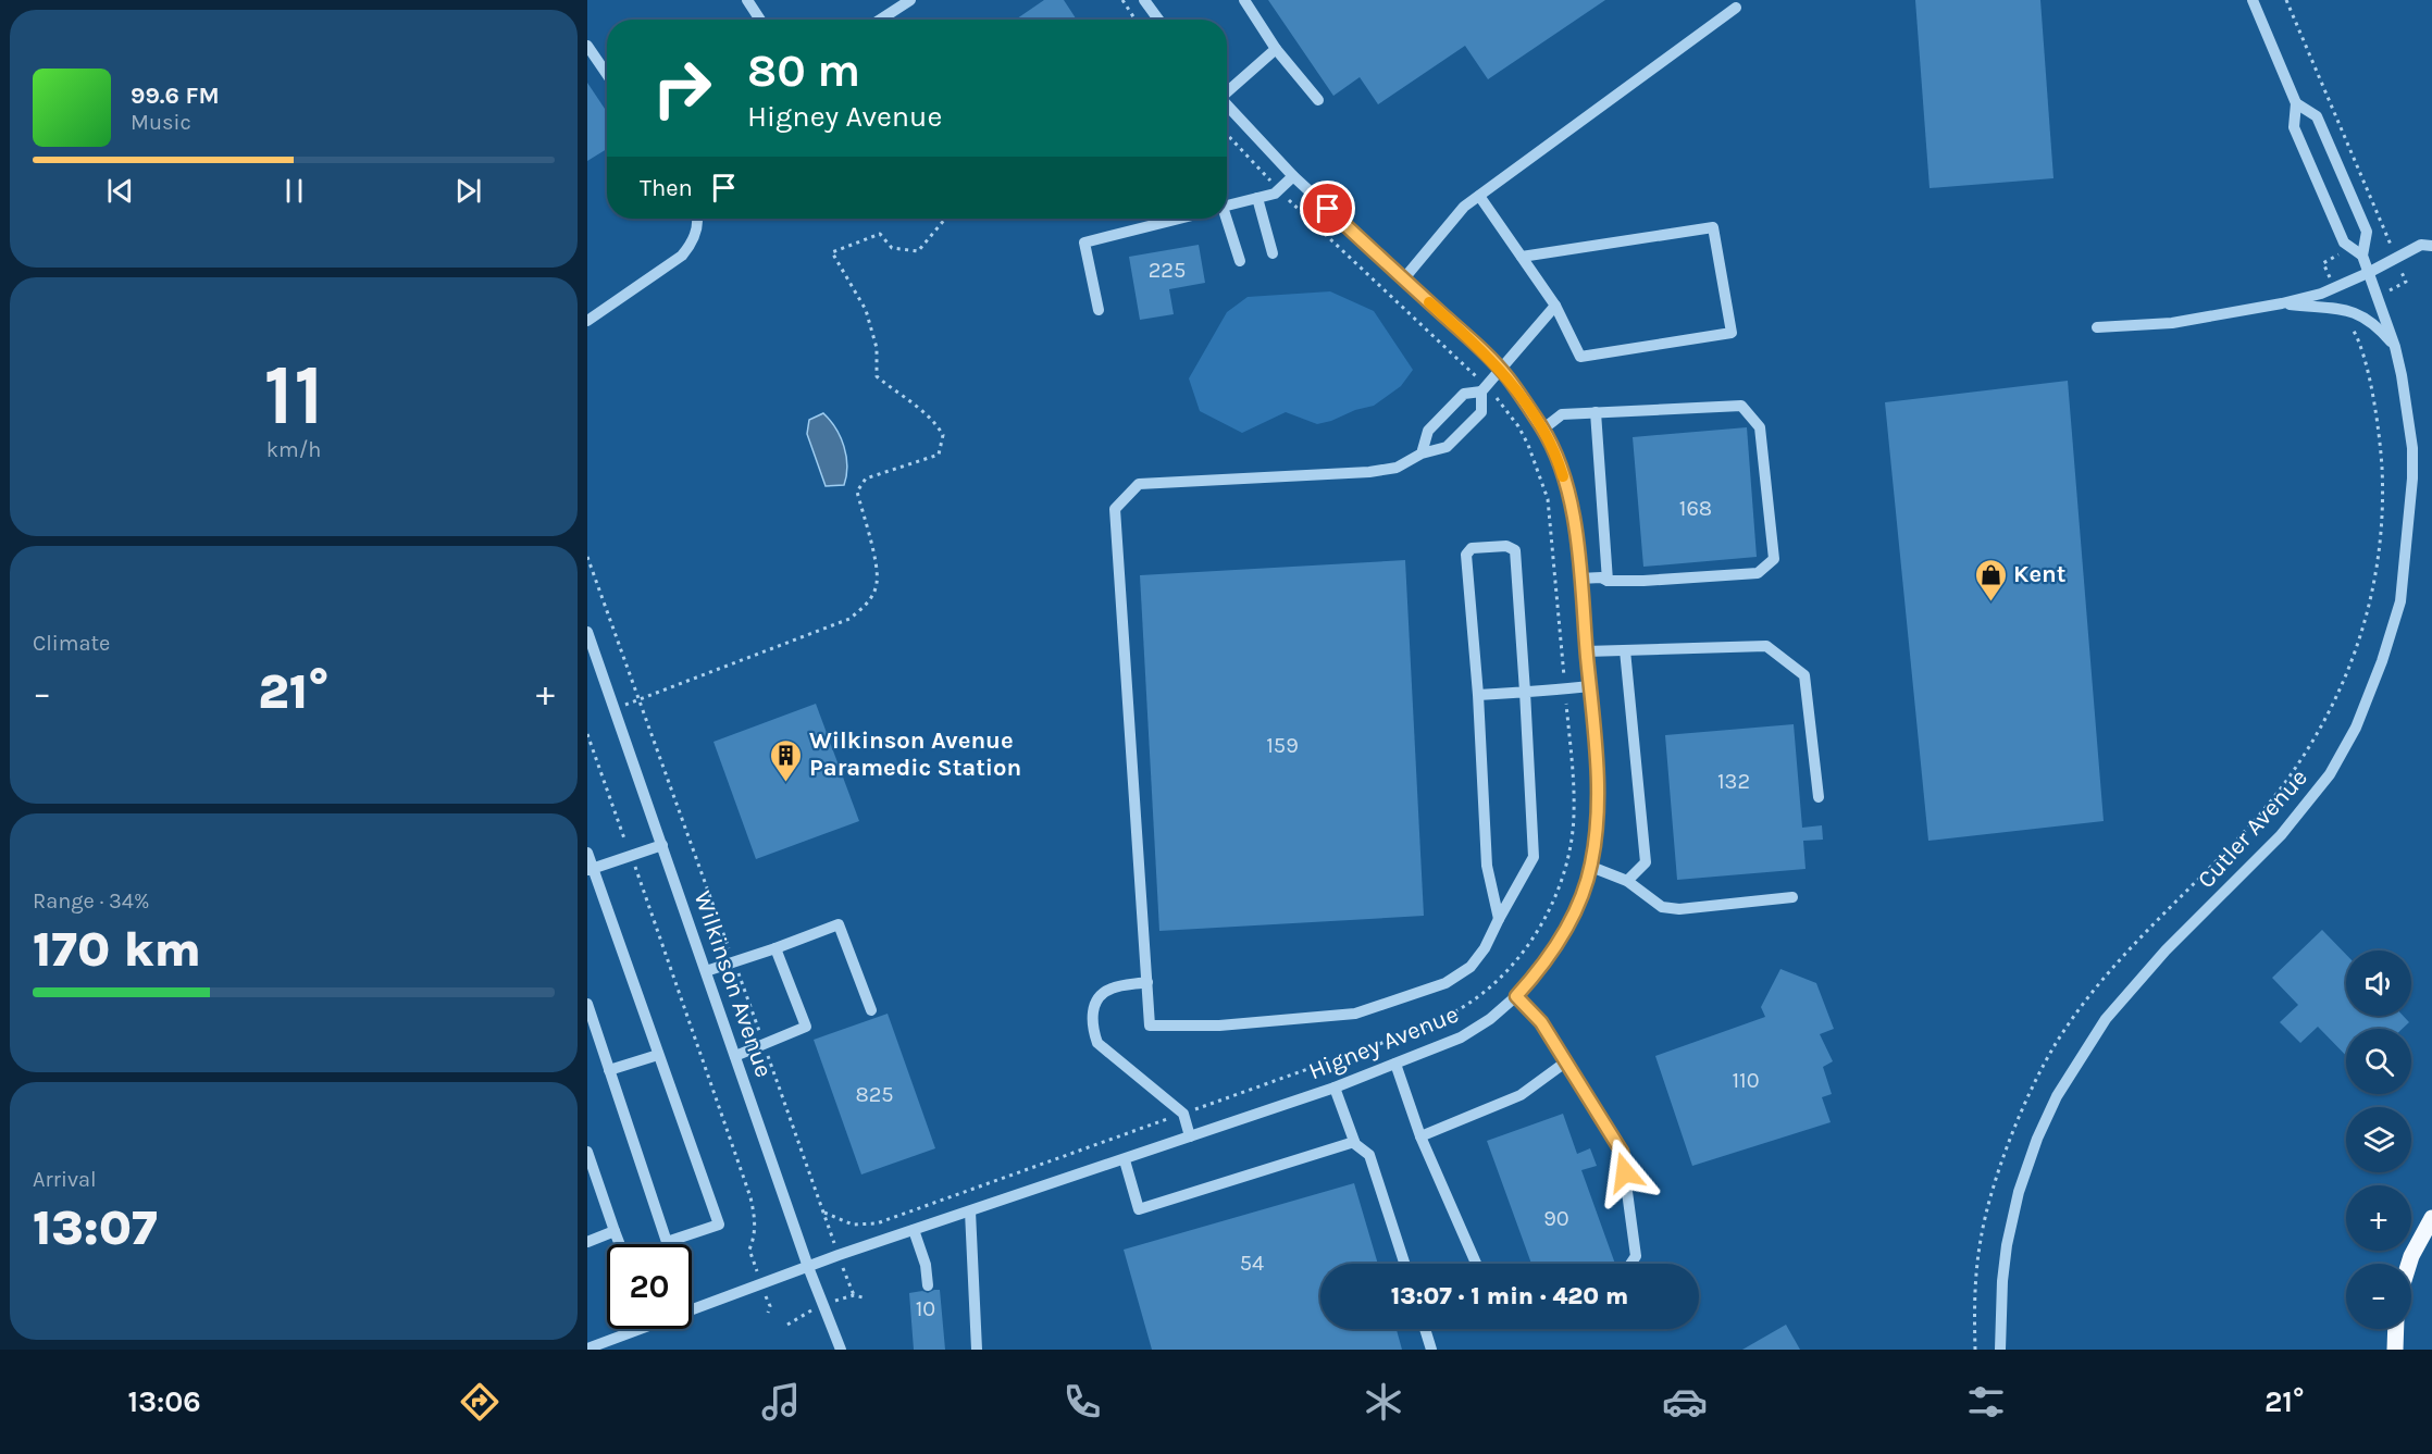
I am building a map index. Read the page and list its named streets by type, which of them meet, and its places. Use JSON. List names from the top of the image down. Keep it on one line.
{"streets":{"street":["Cutler Avenue","Wilkinson Avenue","Higney Avenue"]},"crossings":[["Wilkinson Avenue","Higney Avenue"]],"places":{"shop":["Kent"],"building":["Wilkinson Avenue Paramedic Station"]},"house_numbers":["225","168","159","132","110","825","90","54","10"],"page":{"turn":["80 m","Higney Avenue"],"song":["99.6 FM","Music"],"then":"Then","tile":[["11","km/h"],"Climate",["Range · 34%","170 km"],["Arrival","13:07"]],"heat":["−","21°","+"],"map_buttons":["+","−"],"limit":"20","trip":"13:07 · 1 min · 420 m","tabs":["13:06","21°"]}}
